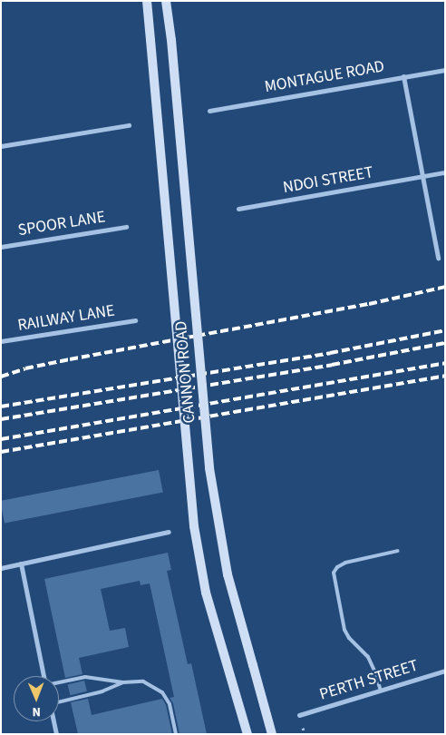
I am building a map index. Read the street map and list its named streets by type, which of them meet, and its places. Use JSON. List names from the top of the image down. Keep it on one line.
{"streets":{"main road":["CANNON ROAD"],"street":["MONTAGUE ROAD","NDOI STREET","SPOOR LANE","RAILWAY LANE","PERTH STREET"]},"north":"bottom"}
